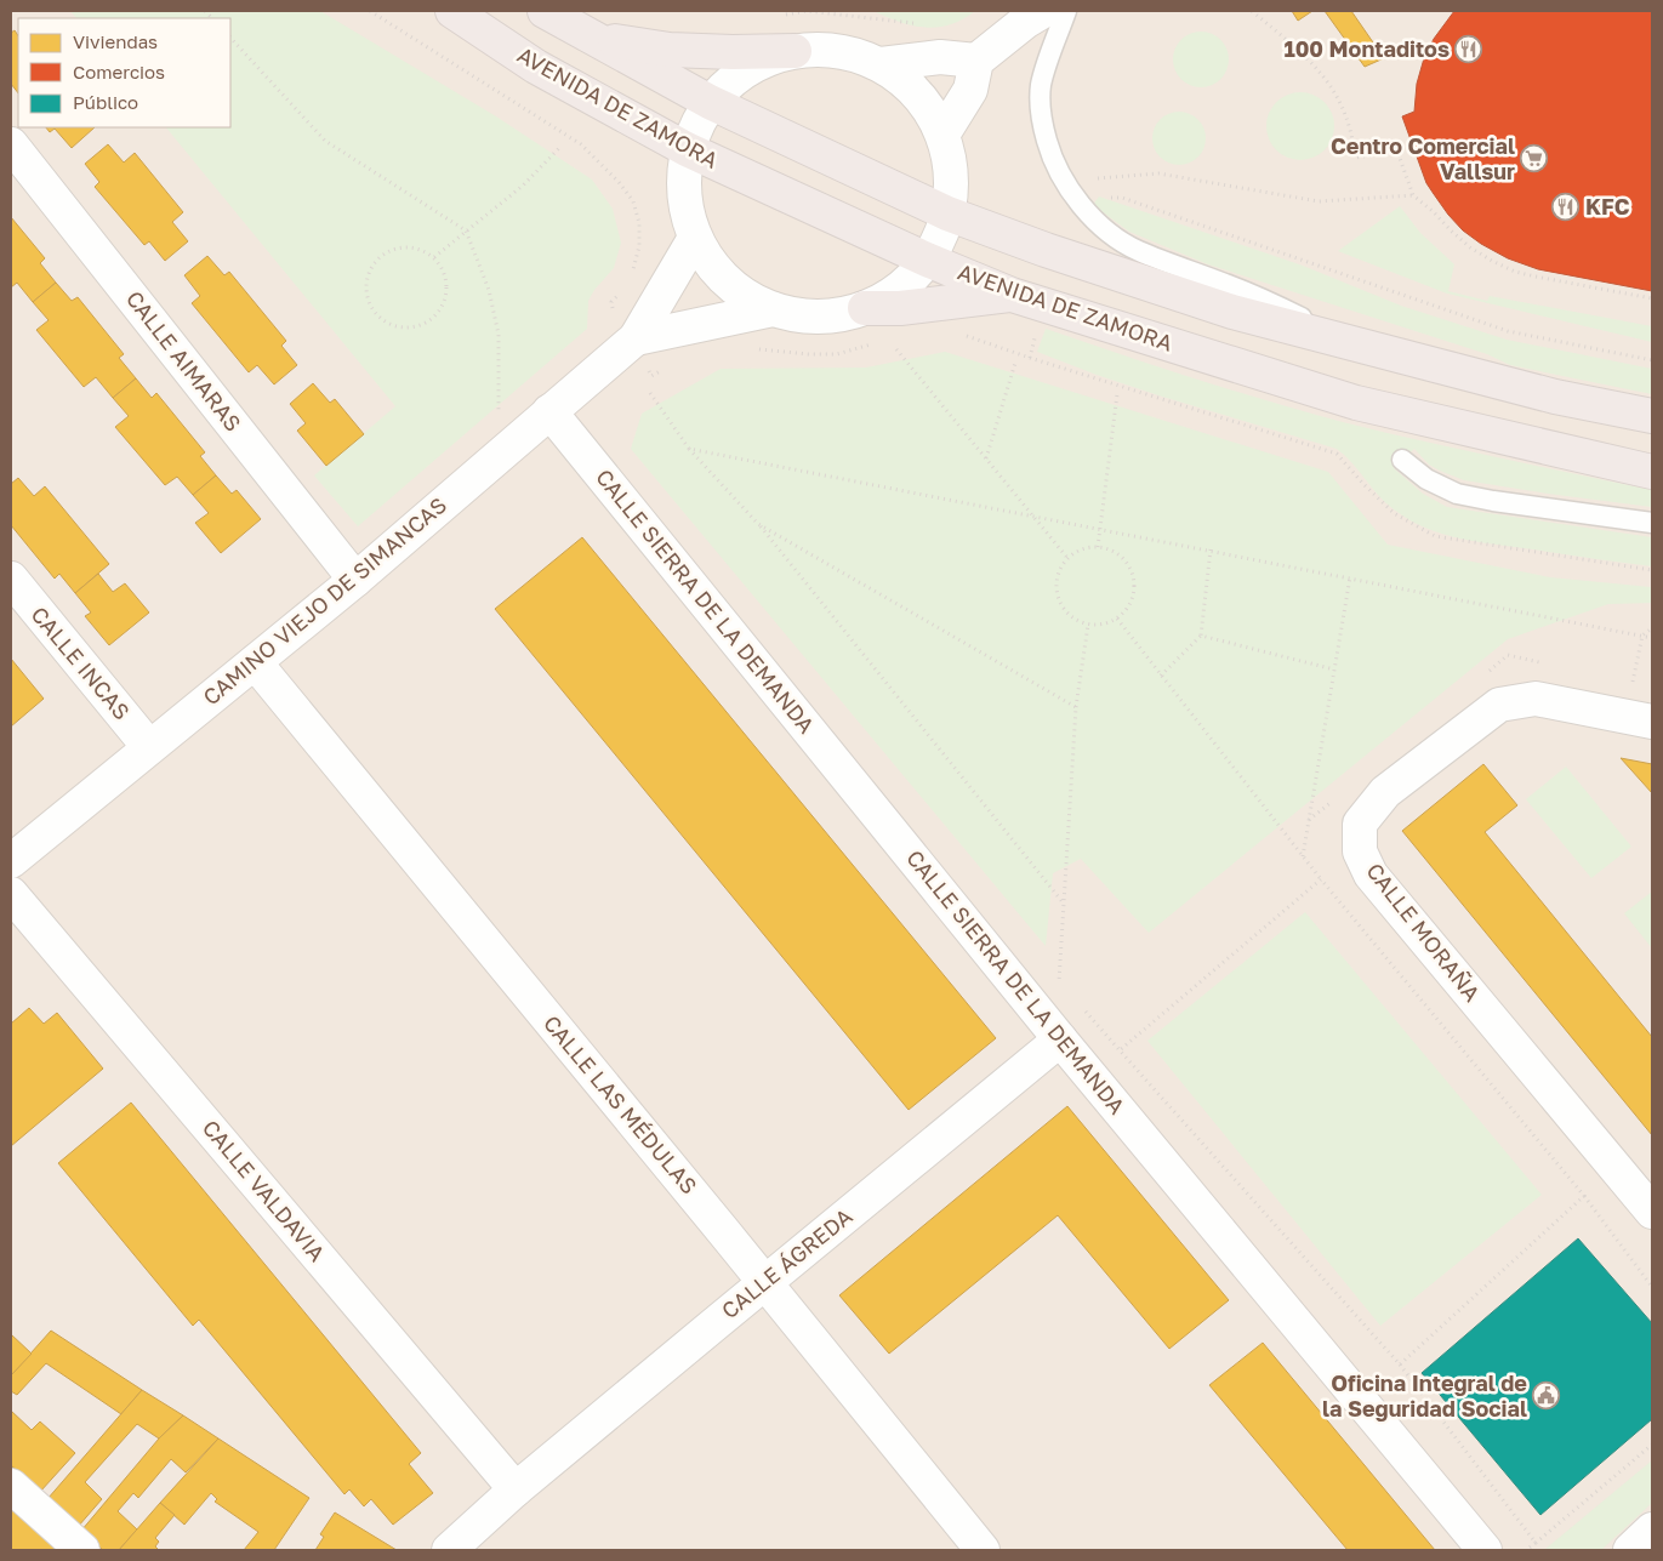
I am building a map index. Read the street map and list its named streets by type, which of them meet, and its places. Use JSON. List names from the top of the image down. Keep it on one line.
{"streets":{"highway":["AVENIDA DE ZAMORA"],"street":["CALLE AIMARAS","CAMINO VIEJO DE SIMANCAS","CALLE SIERRA DE LA DEMANDA","CALLE INCAS","CALLE MORAÑA","CALLE LAS MÉDULAS","CALLE VALDAVIA","CALLE ÁGREDA"]},"crossings":[["CALLE AIMARAS","CAMINO VIEJO DE SIMANCAS"],["CAMINO VIEJO DE SIMANCAS","CALLE SIERRA DE LA DEMANDA"],["CAMINO VIEJO DE SIMANCAS","CALLE INCAS"],["CAMINO VIEJO DE SIMANCAS","CALLE LAS MÉDULAS"],["CALLE SIERRA DE LA DEMANDA","CALLE ÁGREDA"],["CALLE LAS MÉDULAS","CALLE ÁGREDA"],["CALLE VALDAVIA","CALLE ÁGREDA"]],"places":{"restaurant":["100 Montaditos","KFC"],"supermarket":["Centro Comercial Vallsur"],"public building":["Oficina Integral de la Seguridad Social"]},"legend":["Viviendas","Comercios","Público"]}
